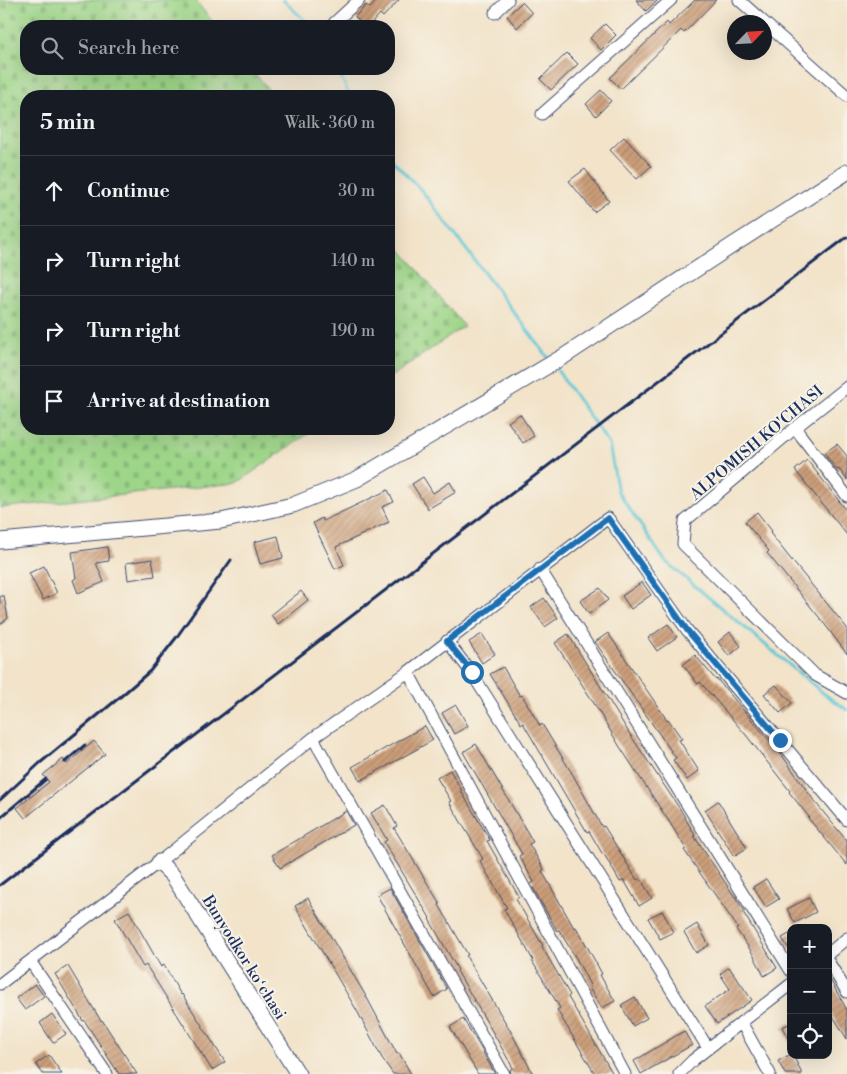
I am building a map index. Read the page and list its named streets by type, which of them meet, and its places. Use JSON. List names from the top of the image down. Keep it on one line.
{"streets":{"main road":["Bunyodkor koʻchasi"],"street":["ALPOMISH KO'CHASI"]},"north":"top right","page":{"search":"Search here","heading":["5 min","Walk · 360 m"],"list":[["Continue","30 m"],["Turn right","140 m"],["Turn right","190 m"],"Arrive at destination"],"map_buttons":["+","−"]}}
